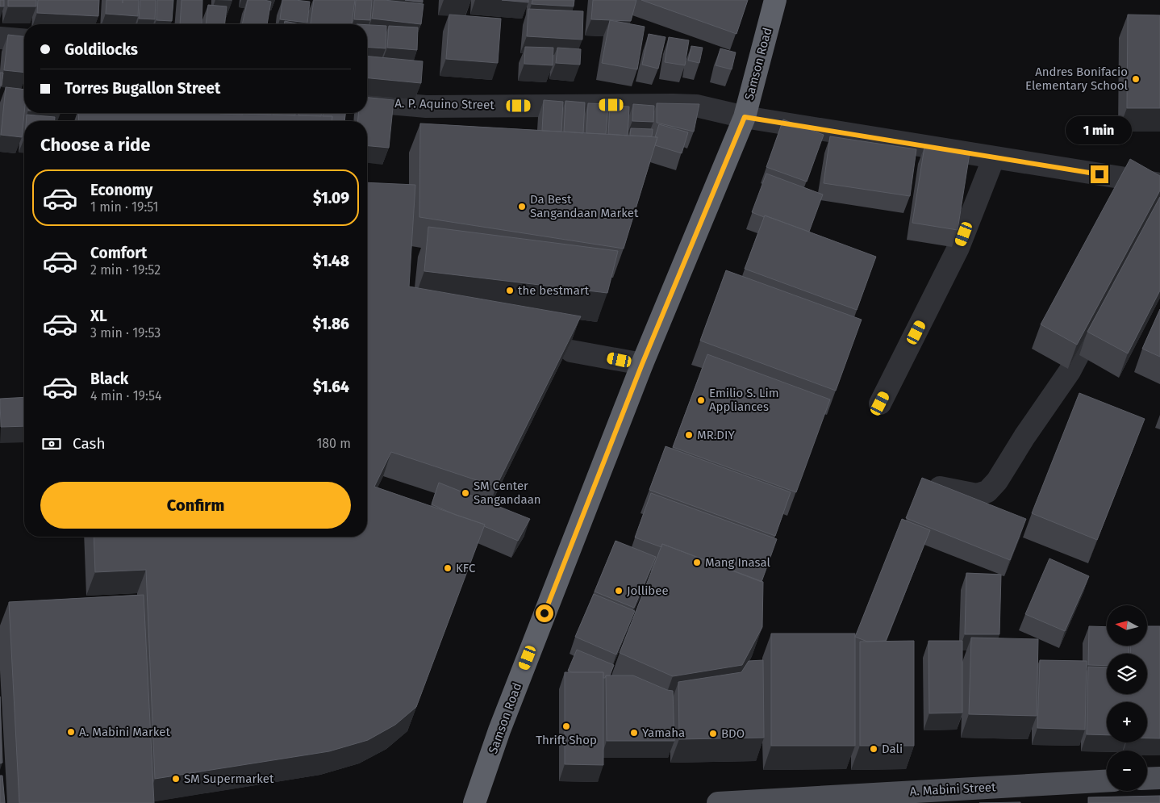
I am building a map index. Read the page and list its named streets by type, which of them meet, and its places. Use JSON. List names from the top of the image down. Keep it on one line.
{"streets":{"highway":["Samson Road"],"main road":["A. Mabini Street"],"street":["A. P. Aquino Street"]},"crossings":[["Samson Road","A. P. Aquino Street"]],"places":["Andres Bonifacio Elementary School","Da Best Sangandaan Market","the bestmart","Emilio S. Lim Appliances","MR.DIY","SM Center Sangandaan","Mang Inasal","KFC","Jollibee","Thrift Shop","A. Mabini Market","Yamaha","BDO","Dali","SM Supermarket"],"north":"left","page":{"banner":["Goldilocks","Torres Bugallon Street"],"bubble":"1 min","heading":"Choose a ride","list":[{"name":"Economy","note":"1 min · 19:51","value":"$1.09"},{"name":"Comfort","note":"2 min · 19:52","value":"$1.48"},{"name":"XL","note":"3 min · 19:53","value":"$1.86"},{"name":"Black","note":"4 min · 19:54","value":"$1.64"}],"pay":["Cash","180 m"],"buttons":"Confirm","map_buttons":["+","−"]}}
